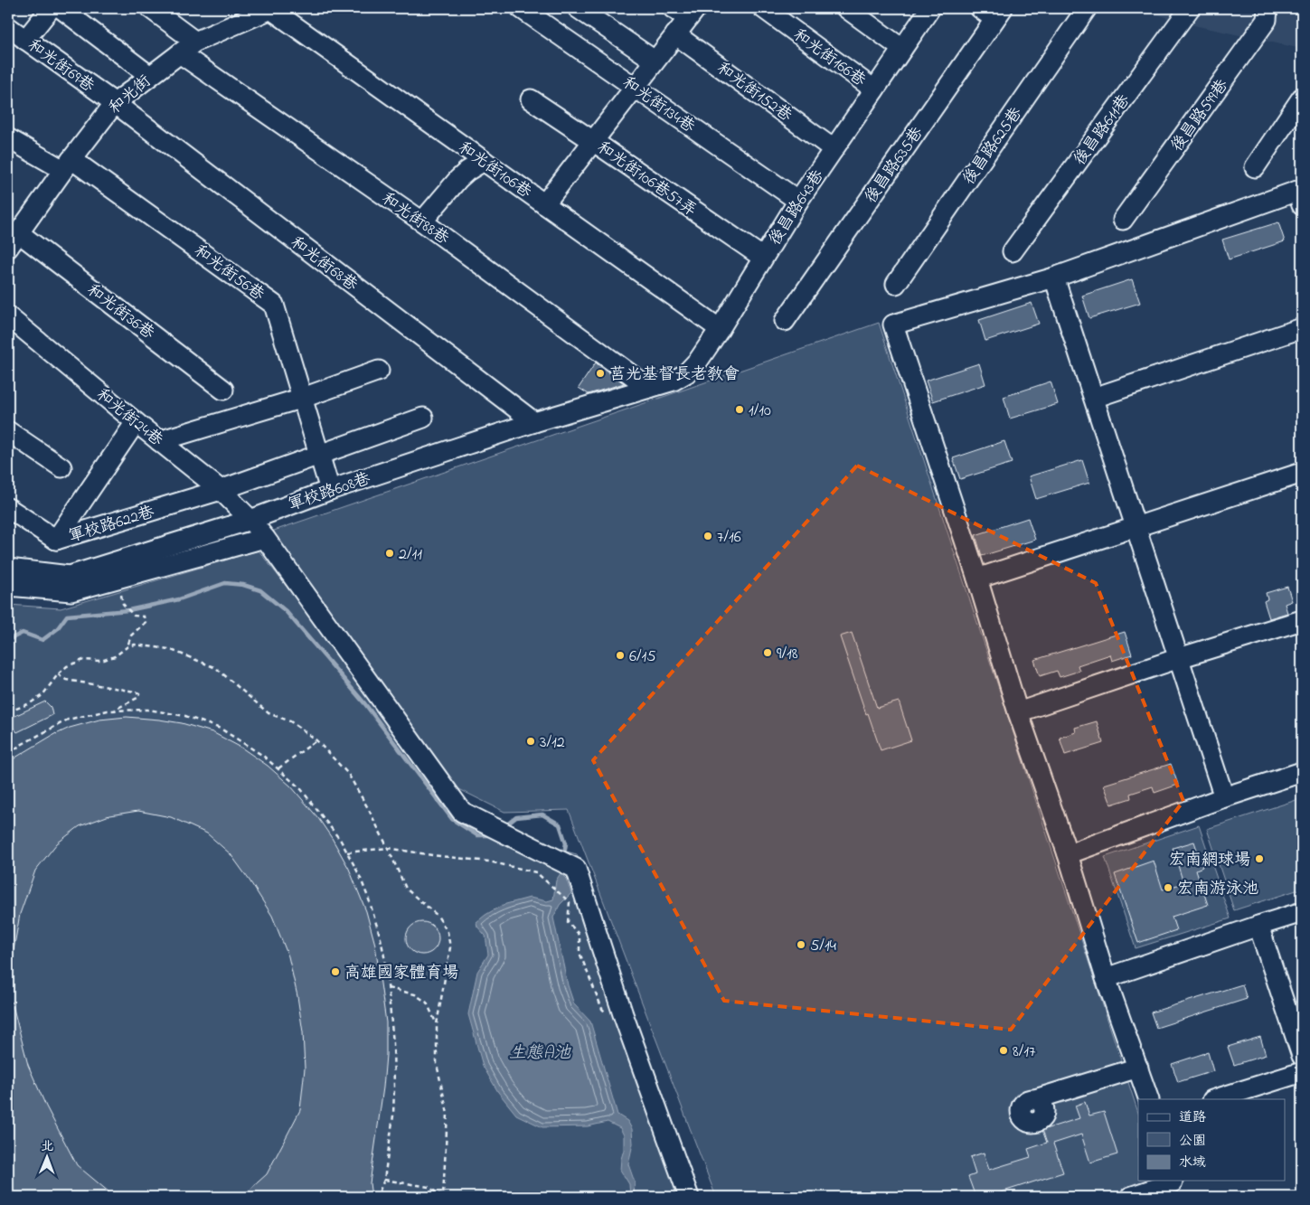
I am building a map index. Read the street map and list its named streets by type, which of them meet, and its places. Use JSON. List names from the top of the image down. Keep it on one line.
{"streets":{"street":["和光街166巷","和光街69巷","和光街152巷","和光街","和光街134巷","後昌路599巷","後昌路611巷","後昌路625巷","後昌路635巷","和光街106巷","和光街106巷57弄","後昌路643巷","和光街88巷","和光街68巷","和光街56巷","和光街36巷","和光街24巷","軍校路608巷","軍校路622巷"]},"crossings":[["和光街166巷","後昌路643巷"],["和光街69巷","和光街"],["和光街69巷","和光街68巷"],["和光街152巷","後昌路643巷"],["和光街","和光街106巷"],["和光街","和光街88巷"],["和光街","和光街68巷"],["和光街","和光街56巷"],["和光街","和光街36巷"],["和光街134巷","後昌路643巷"],["和光街106巷","後昌路643巷"],["和光街106巷57弄","後昌路643巷"],["後昌路643巷","和光街88巷"],["後昌路643巷","軍校路608巷"],["和光街88巷","軍校路608巷"],["和光街68巷","軍校路608巷"],["和光街56巷","軍校路608巷"],["和光街56巷","軍校路622巷"],["和光街24巷","軍校路608巷"],["和光街24巷","軍校路622巷"]],"water":["生態A池"],"places":["莒光基督長老教會","1/10","7/16","2/11","9/18","6/15","3/12","宏南網球場","宏南游泳池","5/14","高雄國家體育場","8/17"],"legend":["道路","公園","水域"],"north":"top"}
